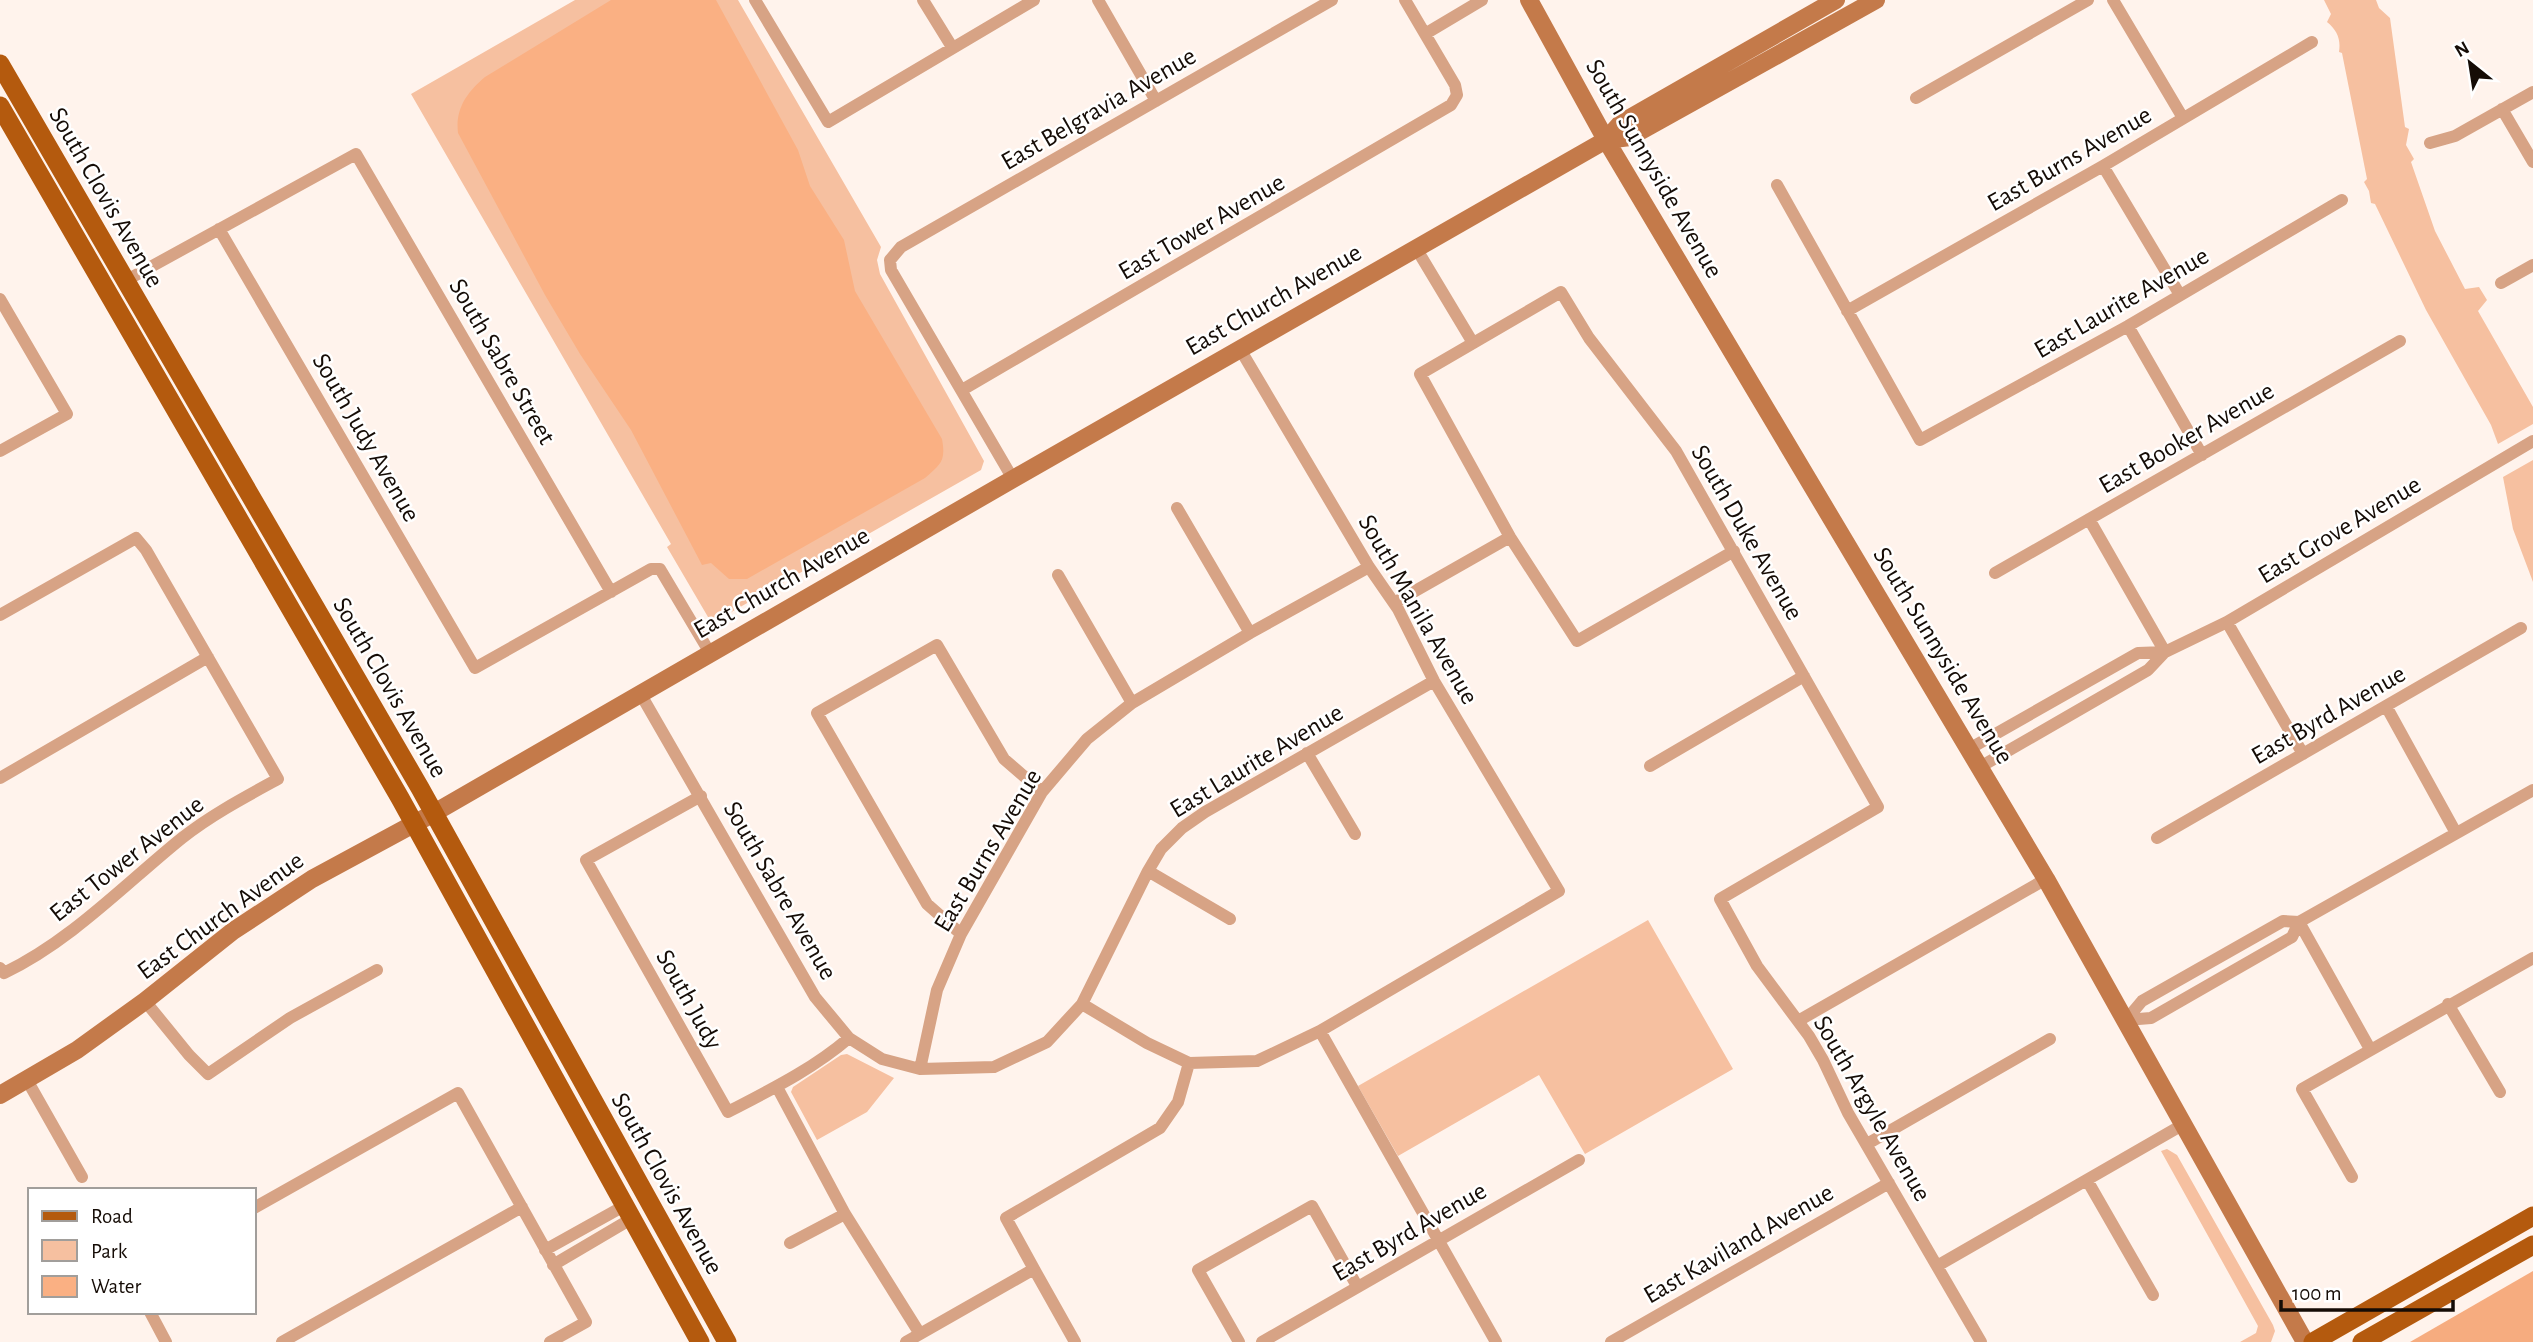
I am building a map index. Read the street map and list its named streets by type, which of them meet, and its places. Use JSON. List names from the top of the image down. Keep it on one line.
{"streets":{"main road":["South Clovis Avenue"],"street":["East Belgravia Avenue","East Burns Avenue","South Sunnyside Avenue","East Tower Avenue","East Church Avenue","East Laurite Avenue","South Sabre Street","South Judy Avenue","East Booker Avenue","East Grove Avenue","South Duke Avenue","South Manila Avenue","East Byrd Avenue","South Sabre Avenue","South Judy","South Argyle Avenue","East Kaviland Avenue"]},"crossings":[["East Belgravia Avenue","East Tower Avenue"],["East Burns Avenue","East Laurite Avenue"],["East Burns Avenue","South Manila Avenue"],["East Burns Avenue","South Sabre Avenue"],["South Sunnyside Avenue","East Church Avenue"],["South Sunnyside Avenue","East Grove Avenue"],["South Clovis Avenue","East Church Avenue"],["East Church Avenue","South Manila Avenue"],["East Church Avenue","South Sabre Avenue"],["East Laurite Avenue","South Manila Avenue"],["East Laurite Avenue","South Sabre Avenue"],["South Sabre Street","South Judy Avenue"],["South Duke Avenue","South Argyle Avenue"],["South Sabre Avenue","South Judy"],["South Argyle Avenue","East Kaviland Avenue"]],"legend":["Road","Park","Water"],"scale_bar":"100 m","north":"top left"}
